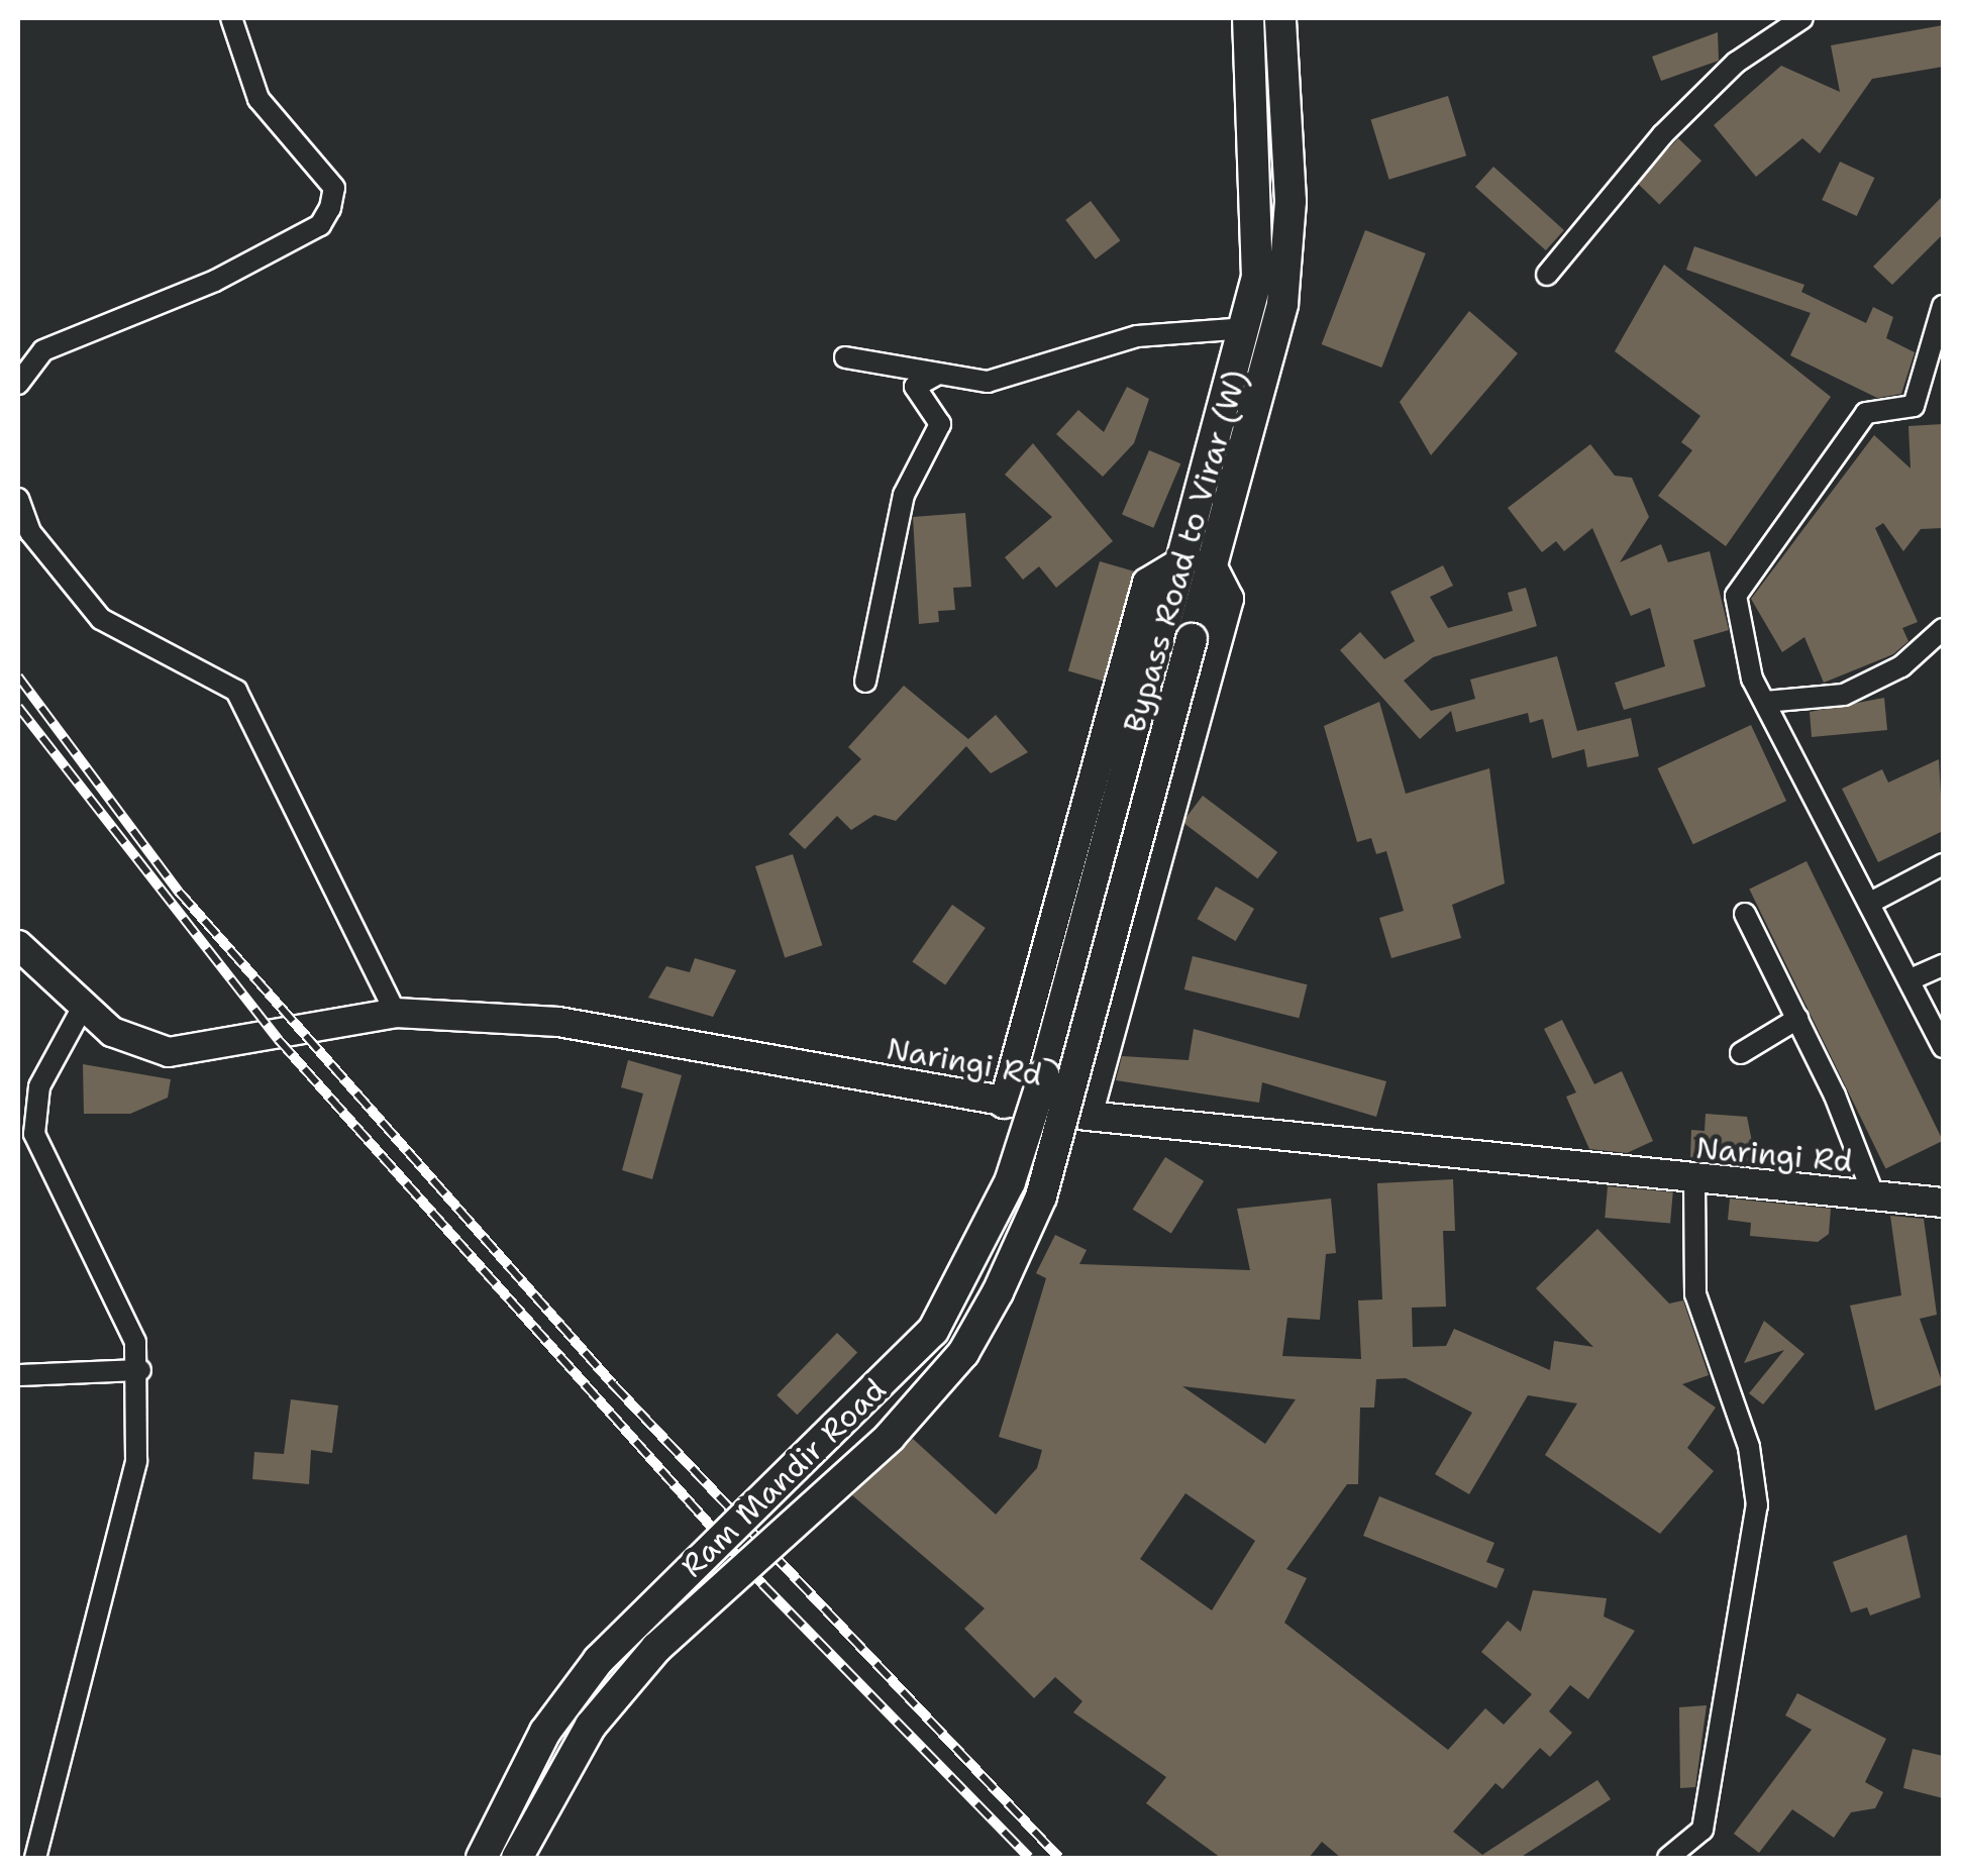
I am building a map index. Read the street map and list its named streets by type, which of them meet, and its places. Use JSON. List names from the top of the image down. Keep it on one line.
{"streets":{"main road":["Bypass Road to Virar (W)","Ram Mandir Road"],"street":["Naringi Rd"]},"crossings":[["Bypass Road to Virar (W)","Ram Mandir Road"]]}
